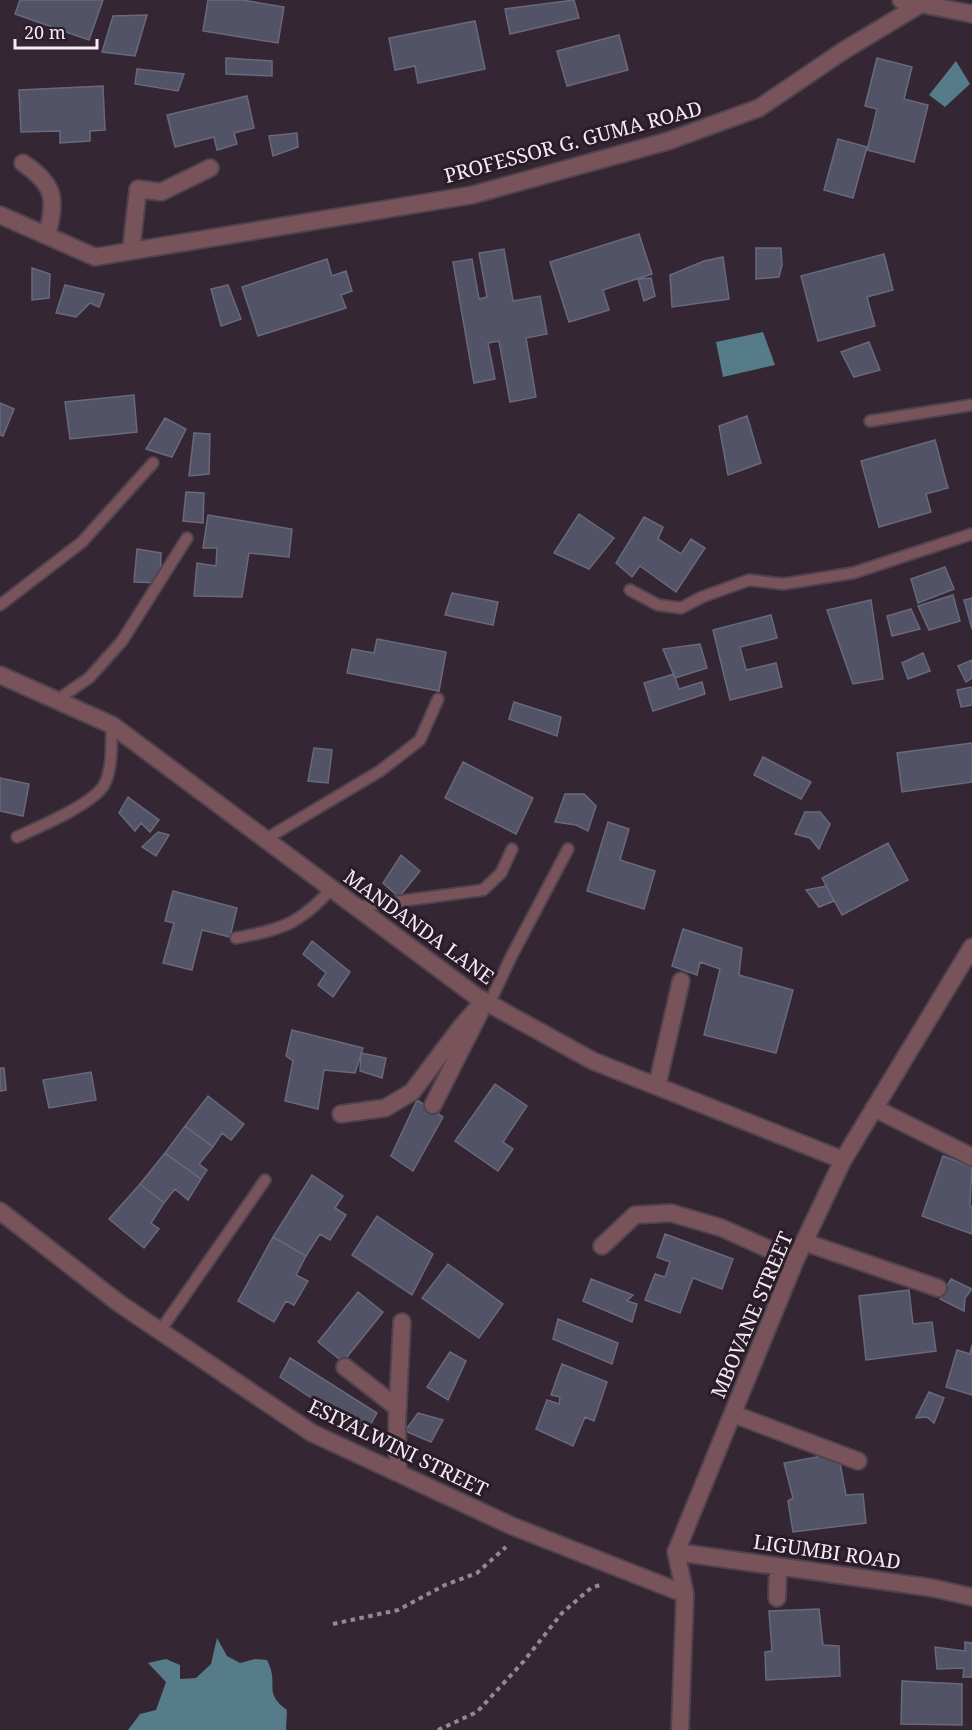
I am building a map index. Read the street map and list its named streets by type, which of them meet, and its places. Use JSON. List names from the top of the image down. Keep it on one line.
{"streets":{"street":["PROFESSOR G. GUMA ROAD","MANDANDA LANE","MBOVANE STREET","ESIYALWINI STREET","LIGUMBI ROAD"]},"crossings":[["MANDANDA LANE","MBOVANE STREET"],["MBOVANE STREET","LIGUMBI ROAD"]],"scale_bar":"20 m"}
